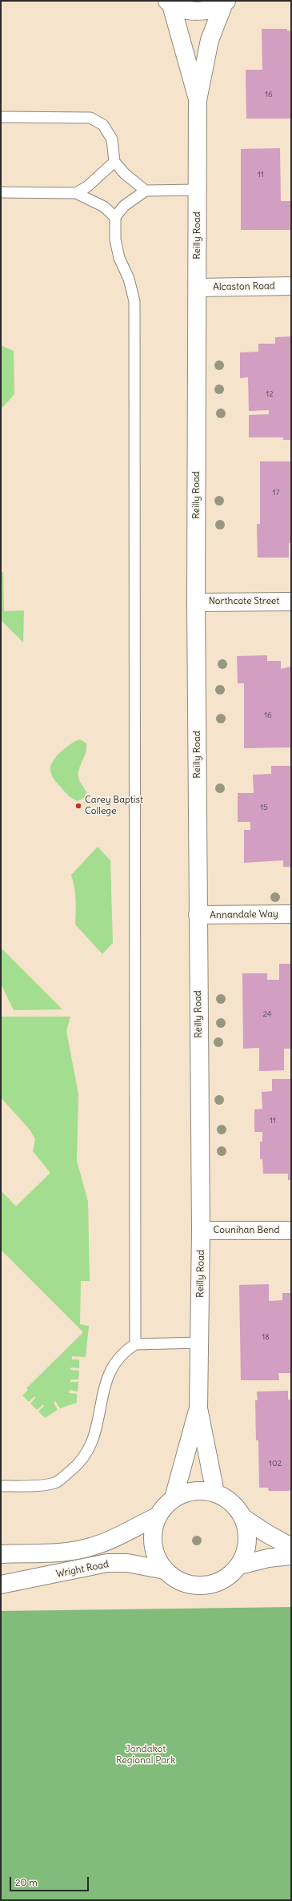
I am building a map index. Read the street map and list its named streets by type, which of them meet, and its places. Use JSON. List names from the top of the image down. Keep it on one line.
{"streets":{"street":["Reilly Road","Alcaston Road","Northcote Street","Annandale Way","Counihan Bend","Wright Road"]},"crossings":[["Reilly Road","Alcaston Road"],["Reilly Road","Northcote Street"],["Reilly Road","Annandale Way"],["Reilly Road","Counihan Bend"],["Reilly Road","Wright Road"]],"parks":["Jandakot Regional Park"],"places":["Carey Baptist College"],"house_numbers":["16","11","12","17","16","15","24","11","18","102"],"scale_bar":"20 m"}
